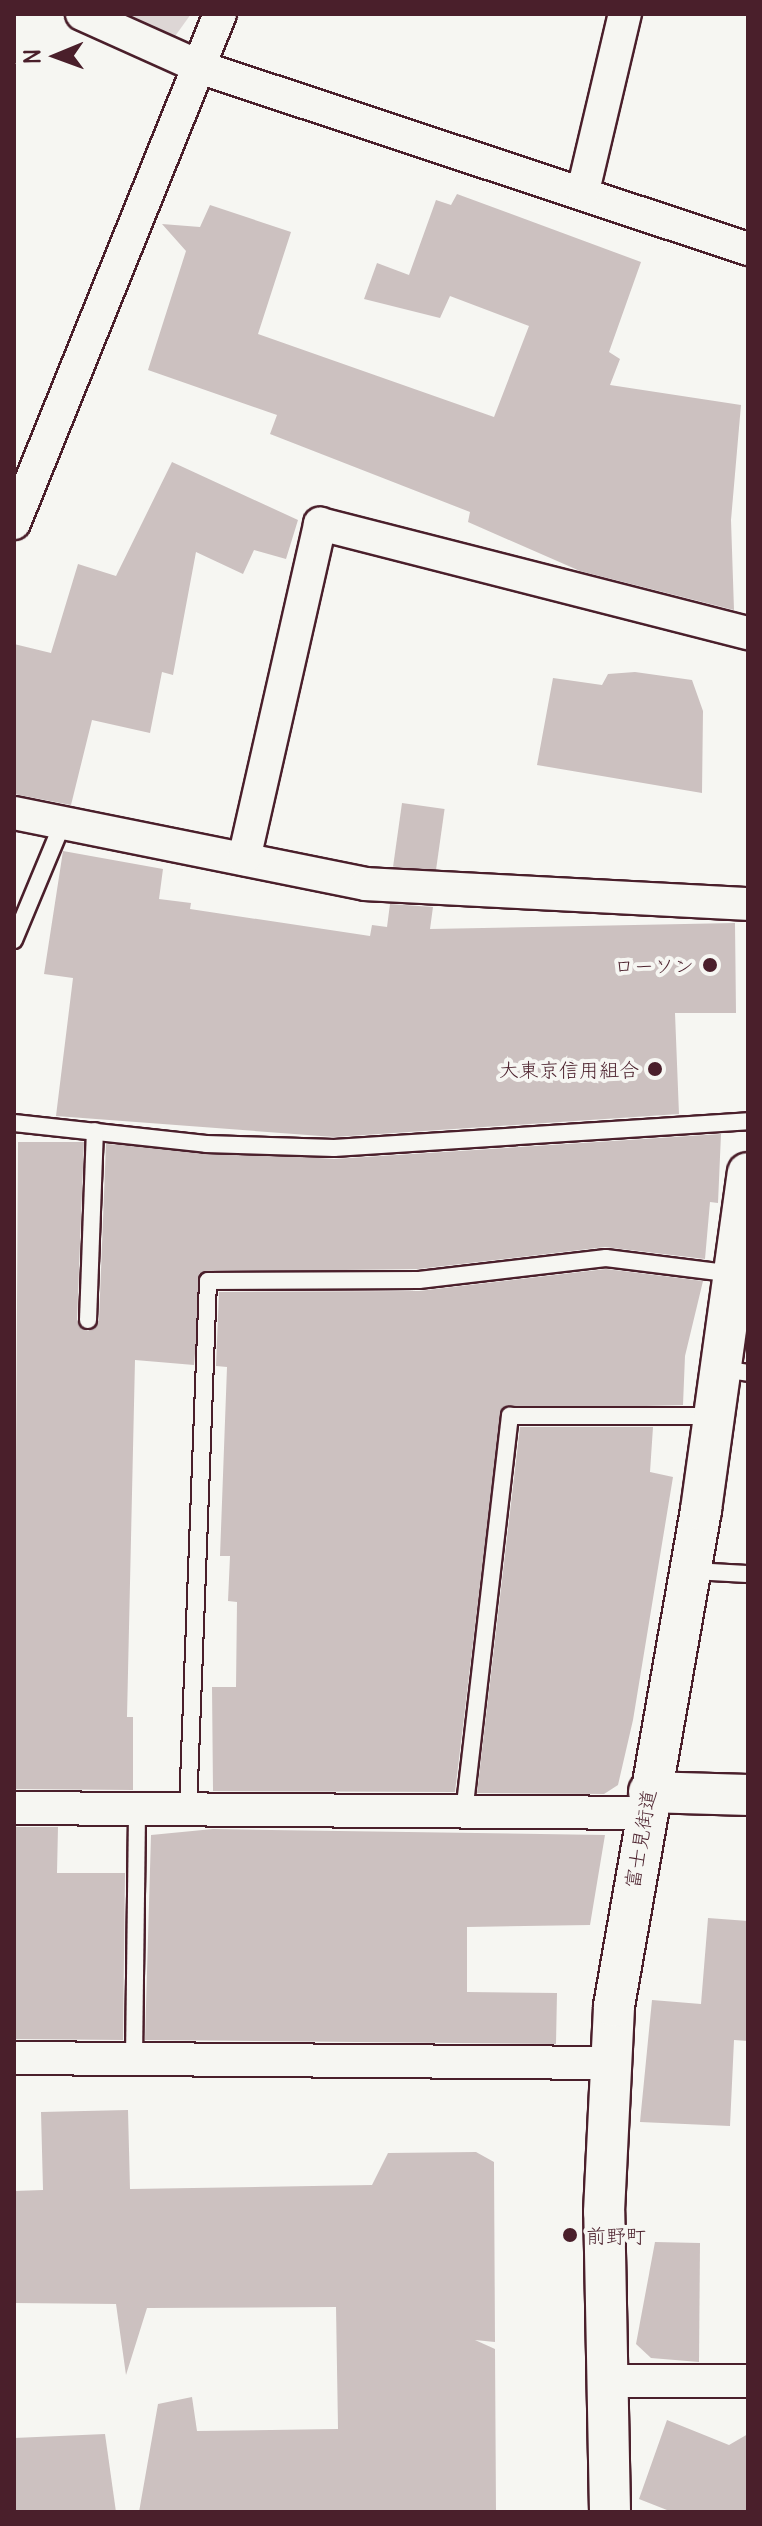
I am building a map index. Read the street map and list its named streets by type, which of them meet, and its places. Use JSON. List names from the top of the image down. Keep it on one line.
{"streets":{"street":["富士見街道"]},"places":["ローソン","大東京信用組合","前野町"],"north":"left"}
